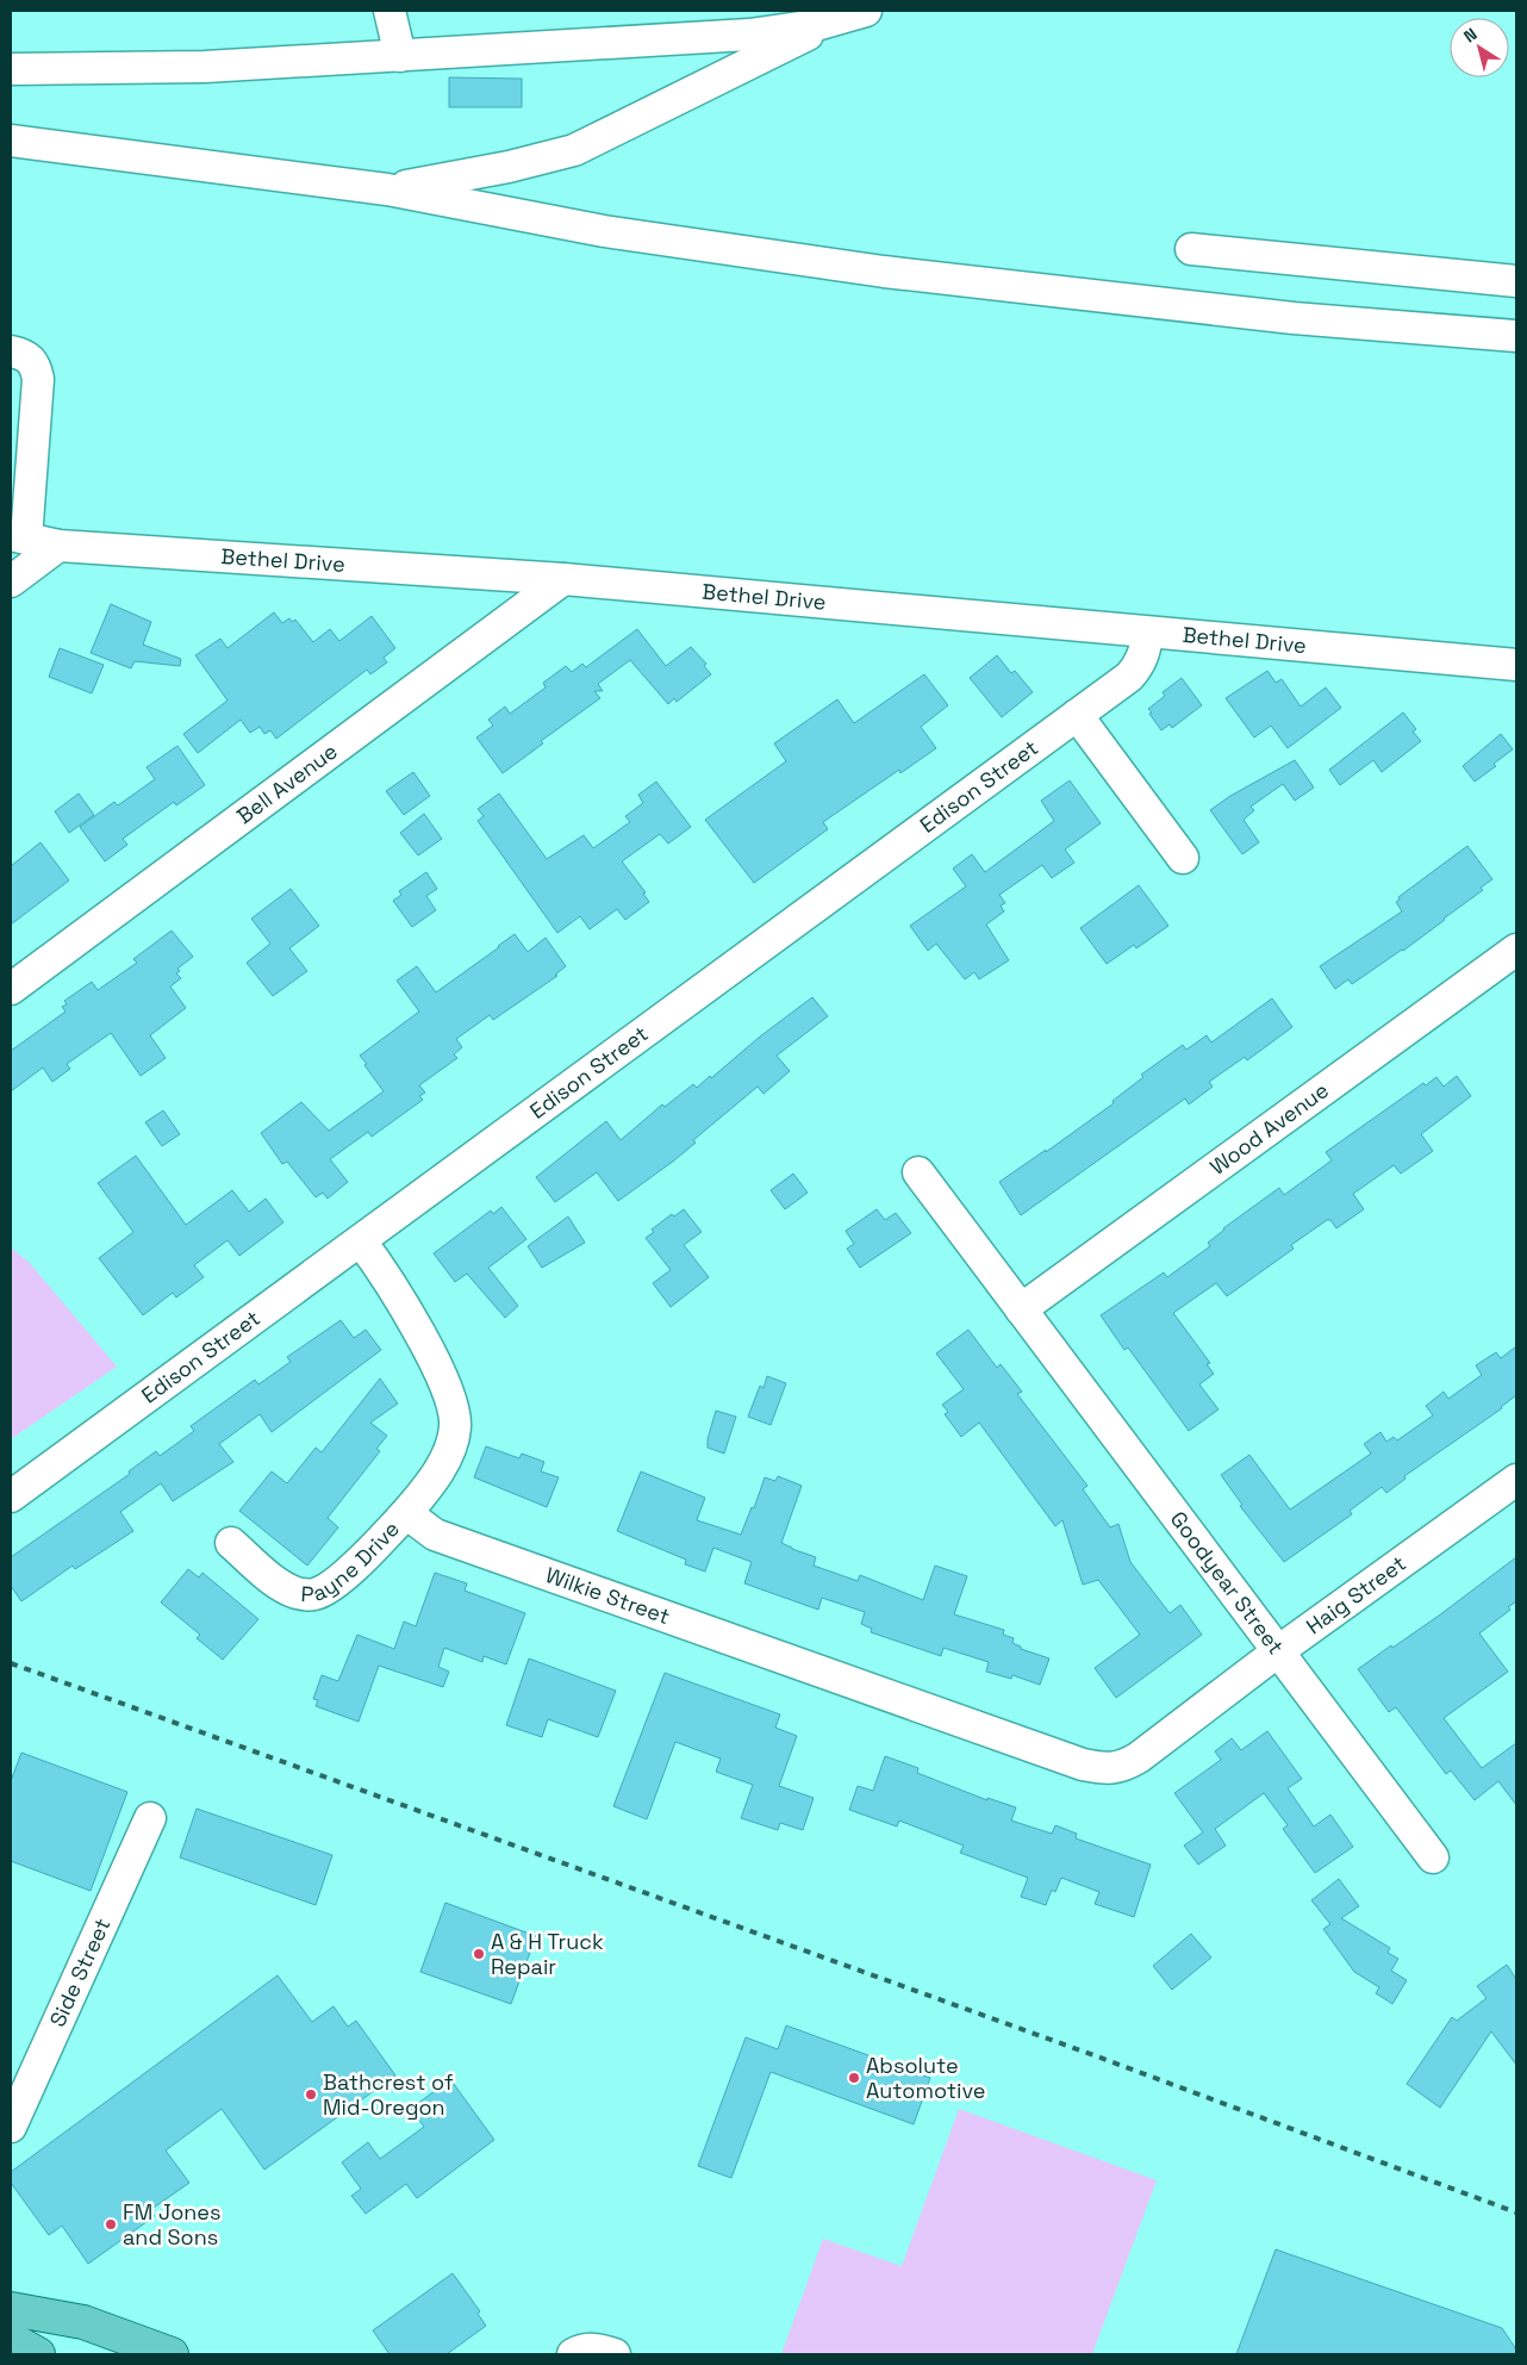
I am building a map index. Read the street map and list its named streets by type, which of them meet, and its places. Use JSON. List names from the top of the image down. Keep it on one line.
{"streets":{"street":["Bethel Drive","Bell Avenue","Edison Street","Wood Avenue","Payne Drive","Goodyear Street","Haig Street","Wilkie Street","Side Street"]},"crossings":[["Bethel Drive","Bell Avenue"],["Bethel Drive","Edison Street"],["Wood Avenue","Goodyear Street"],["Payne Drive","Wilkie Street"],["Goodyear Street","Haig Street"],["Haig Street","Wilkie Street"]],"places":["A & H Truck Repair","Absolute Automotive","Bathcrest of Mid-Oregon","FM Jones and Sons"],"north":"top left"}
